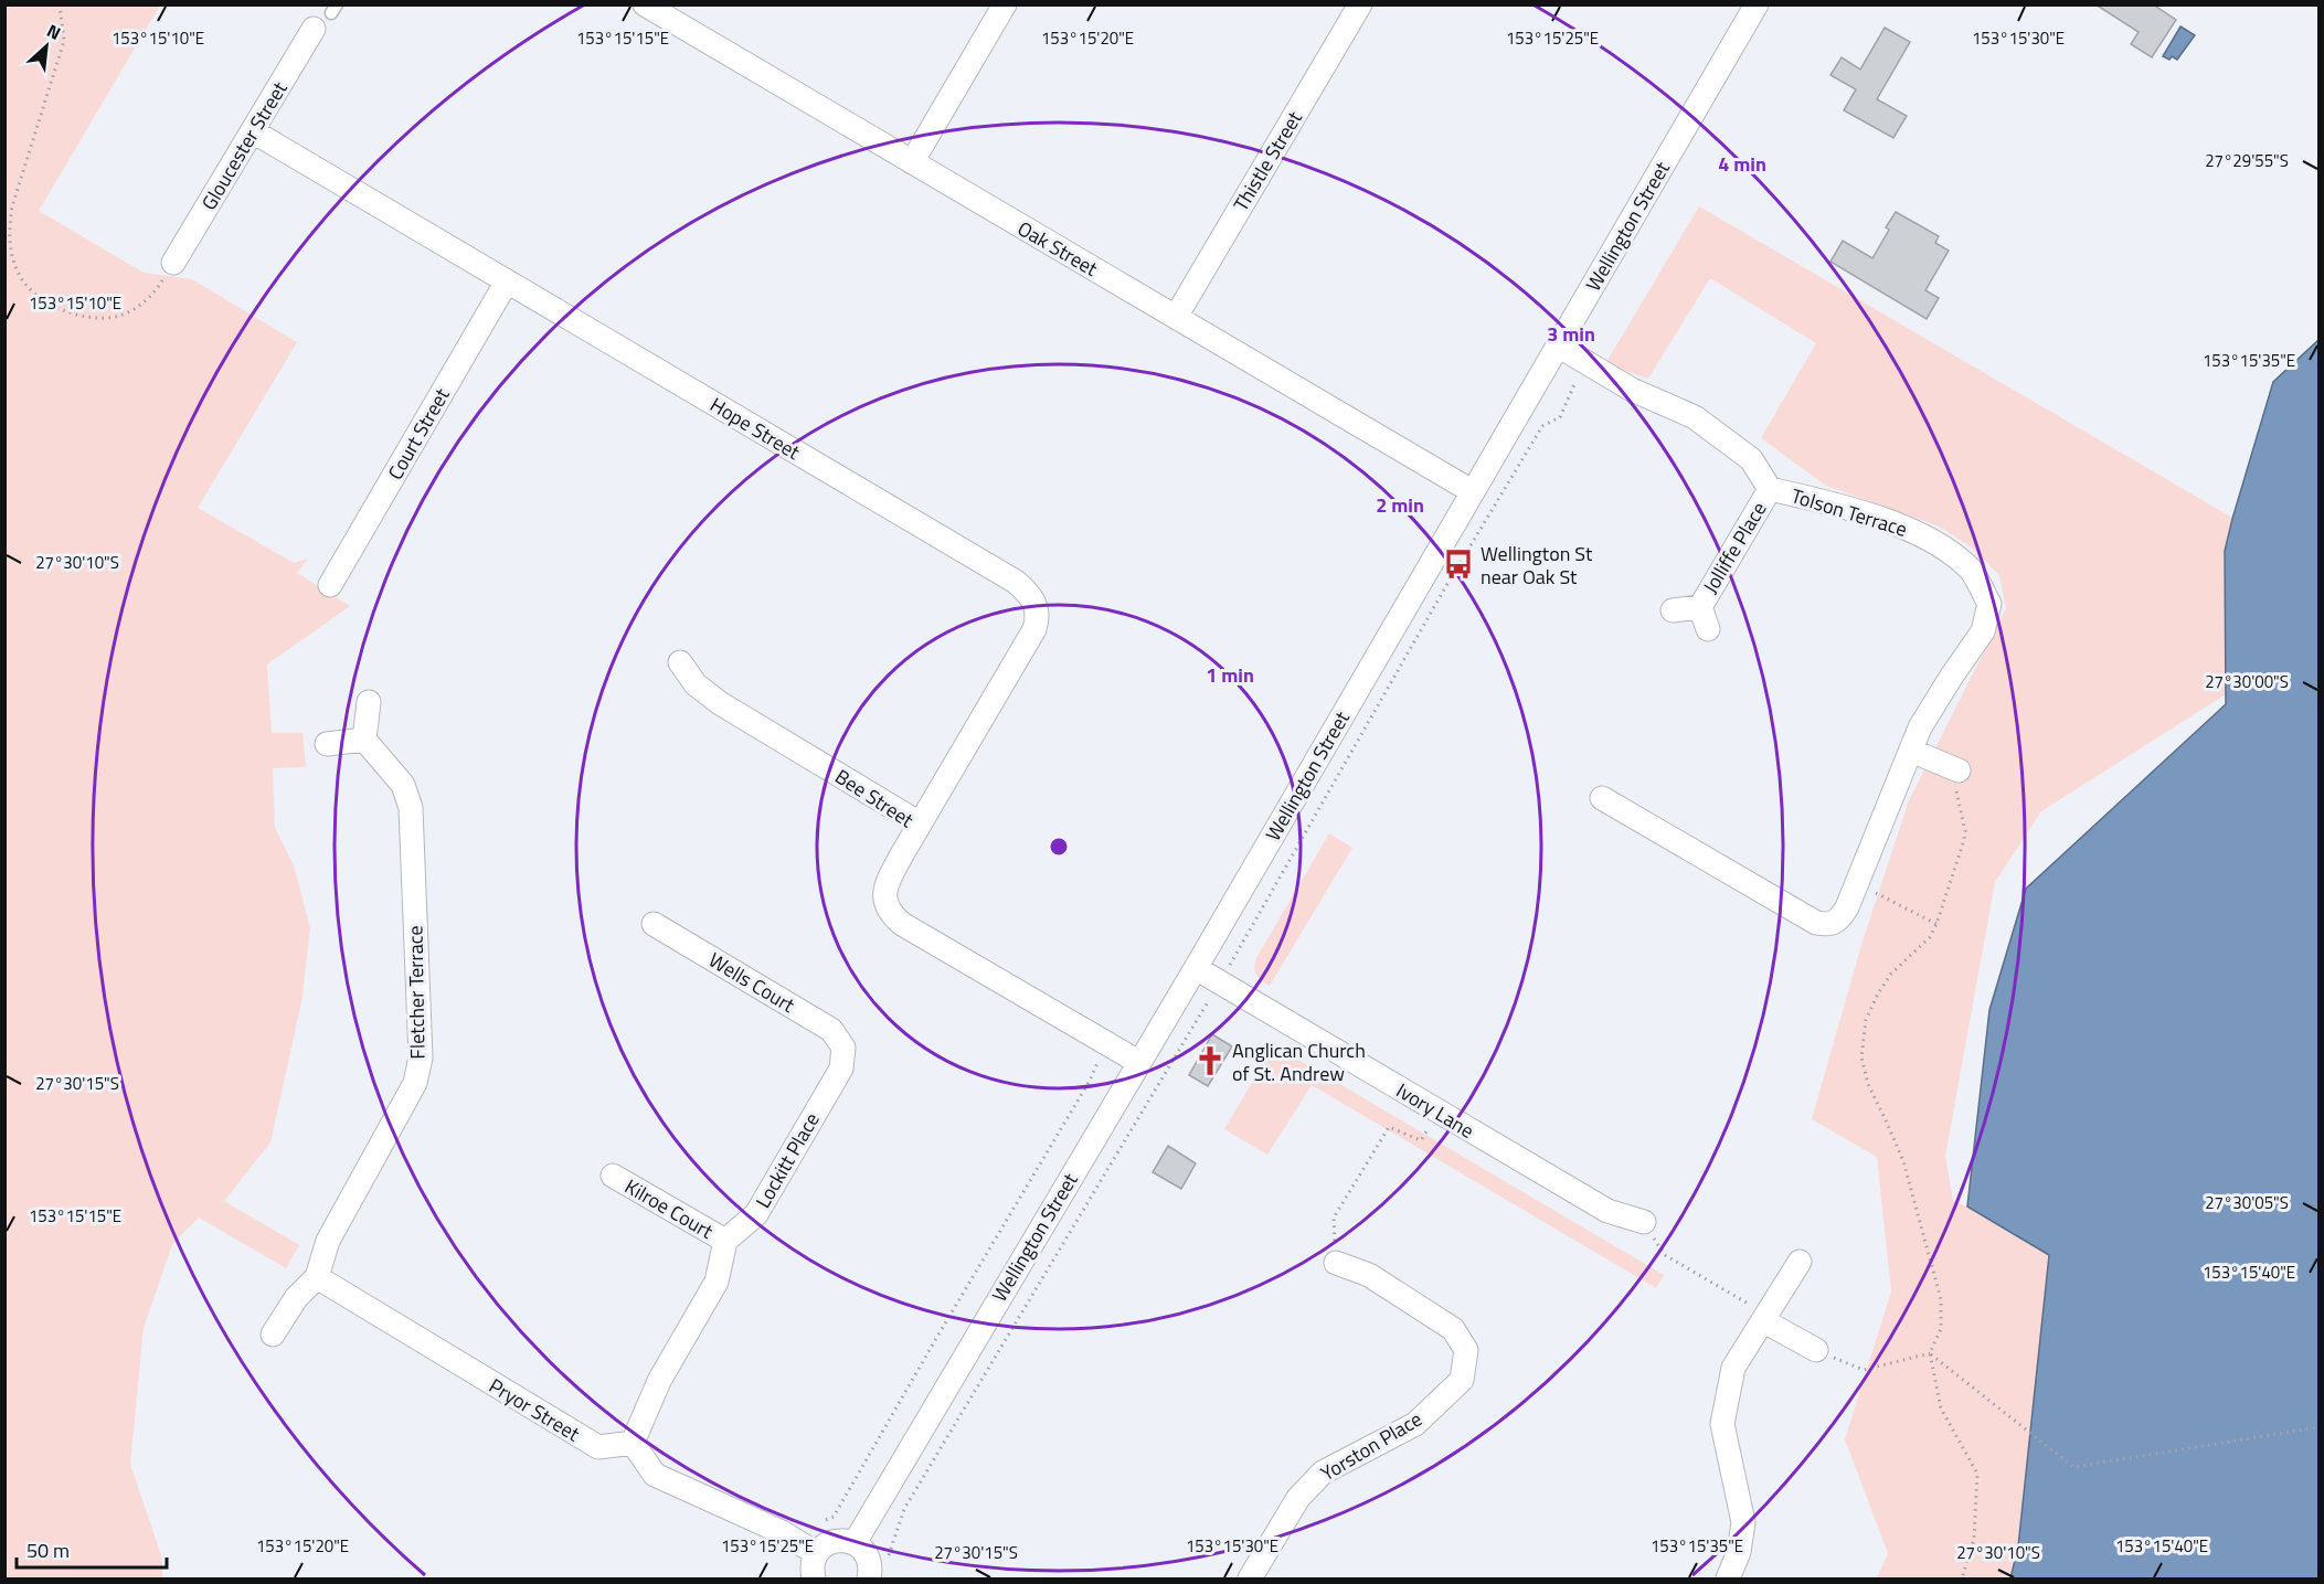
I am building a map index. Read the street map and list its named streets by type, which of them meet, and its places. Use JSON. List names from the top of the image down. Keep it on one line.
{"streets":{"street":["Gloucester Street","Thistle Street","Wellington Street","Oak Street","Hope Street","Court Street","Tolson Terrace","Jolliffe Place","Bee Street","Wells Court","Fletcher Terrace","Ivory Lane","Lockitt Place","Kilroe Court","Pryor Street","Yorston Place"]},"crossings":[["Gloucester Street","Hope Street"],["Thistle Street","Oak Street"],["Wellington Street","Oak Street"],["Wellington Street","Tolson Terrace"],["Wellington Street","Bee Street"],["Wellington Street","Ivory Lane"],["Hope Street","Court Street"],["Hope Street","Bee Street"],["Tolson Terrace","Jolliffe Place"],["Wells Court","Lockitt Place"],["Fletcher Terrace","Pryor Street"],["Lockitt Place","Kilroe Court"]],"places":{"bus stop":["Wellington St near Oak St"],"church":["Anglican Church of St. Andrew"]},"scale_bar":"50 m","north":"top right","coordinates":["153°15'10\"E","153°15'15\"E","153°15'20\"E","153°15'25\"E","153°15'30\"E","27°29'55\"S","153°15'35\"E","27°30'10\"S","27°30'00\"S","27°30'15\"S","27°30'05\"S","153°15'40\"E"],"rings":["4 min","3 min","2 min","1 min"]}
